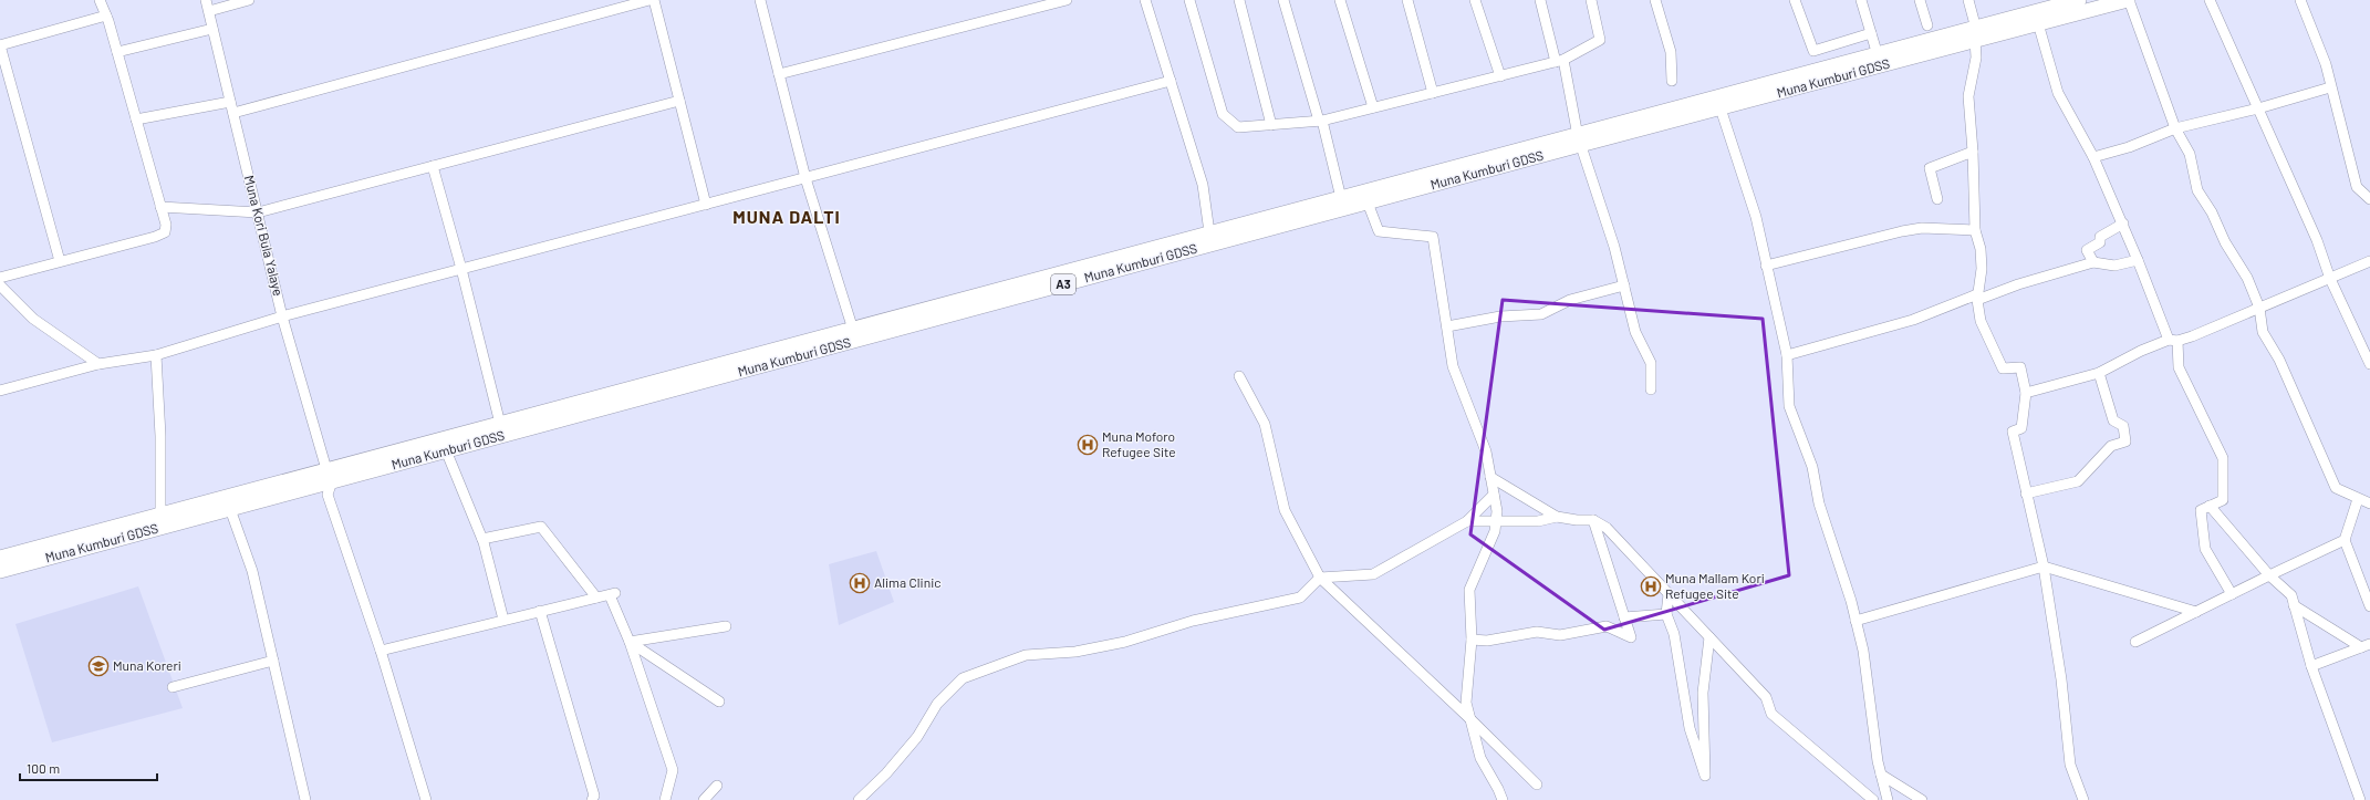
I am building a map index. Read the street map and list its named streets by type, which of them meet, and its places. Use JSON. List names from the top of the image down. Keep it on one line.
{"streets":{"highway":["Muna Kumburi GDSS","A3"],"street":["Muna Kori Bula Yalaye"]},"crossings":[["Muna Kumburi GDSS","Muna Kori Bula Yalaye"]],"districts":["MUNA DALTI"],"places":{"hospital":["Muna Moforo Refugee Site","Alima Clinic","Muna Mallam Kori Refugee Site"],"school or university":["Muna Koreri"]},"scale_bar":"100 m"}
